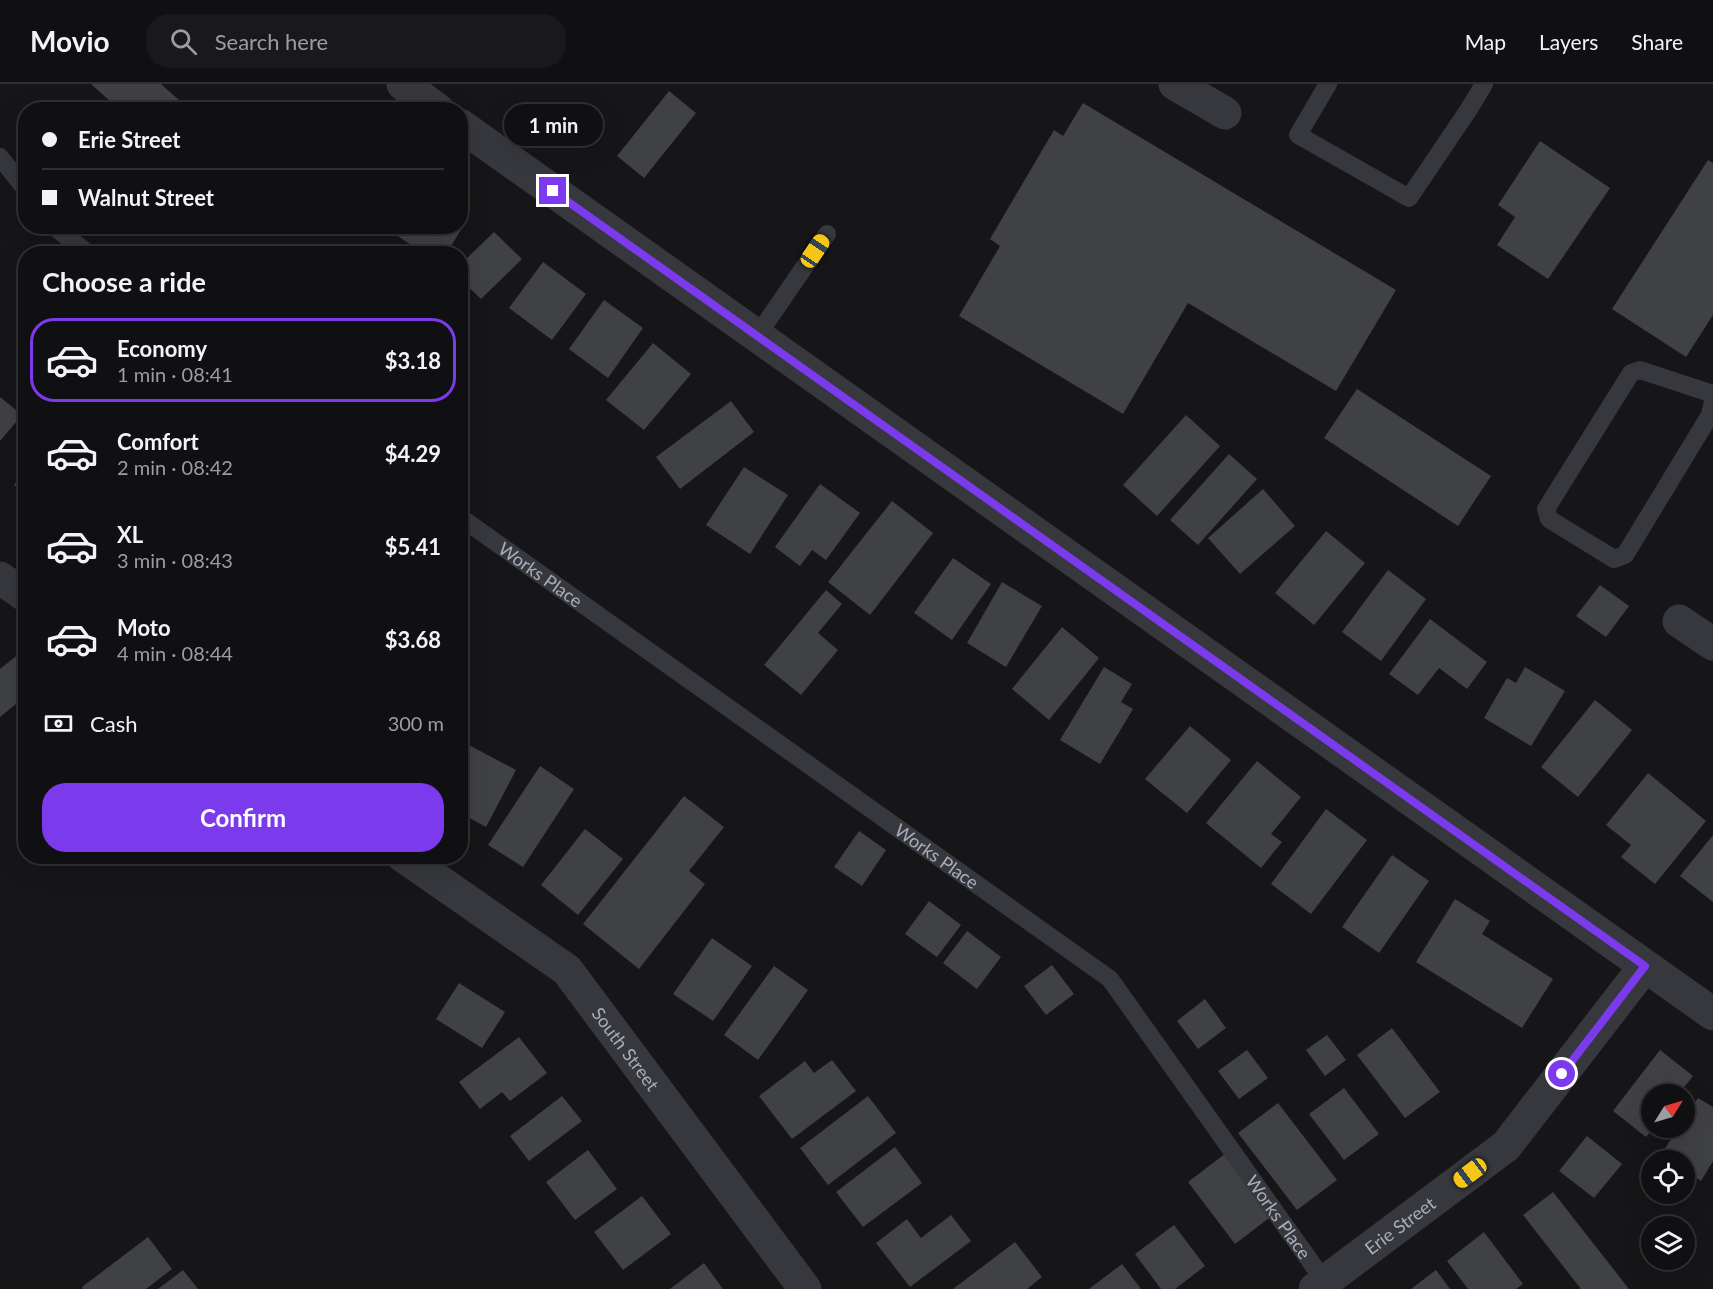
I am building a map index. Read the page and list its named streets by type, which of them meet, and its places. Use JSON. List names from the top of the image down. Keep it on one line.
{"streets":{"street":["South Street","Erie Street"],"lane":["Works Place"]},"crossings":[["Works Place","Erie Street"]],"north":"top right","page":{"header":"Movio","search":"Search here","nav":["Map","Layers","Share"],"banner":["Erie Street","Walnut Street"],"bubble":"1 min","heading":"Choose a ride","list":[{"name":"Economy","note":"1 min · 08:41","value":"$3.18"},{"name":"Comfort","note":"2 min · 08:42","value":"$4.29"},{"name":"XL","note":"3 min · 08:43","value":"$5.41"},{"name":"Moto","note":"4 min · 08:44","value":"$3.68"}],"pay":["Cash","300 m"],"buttons":"Confirm"}}
